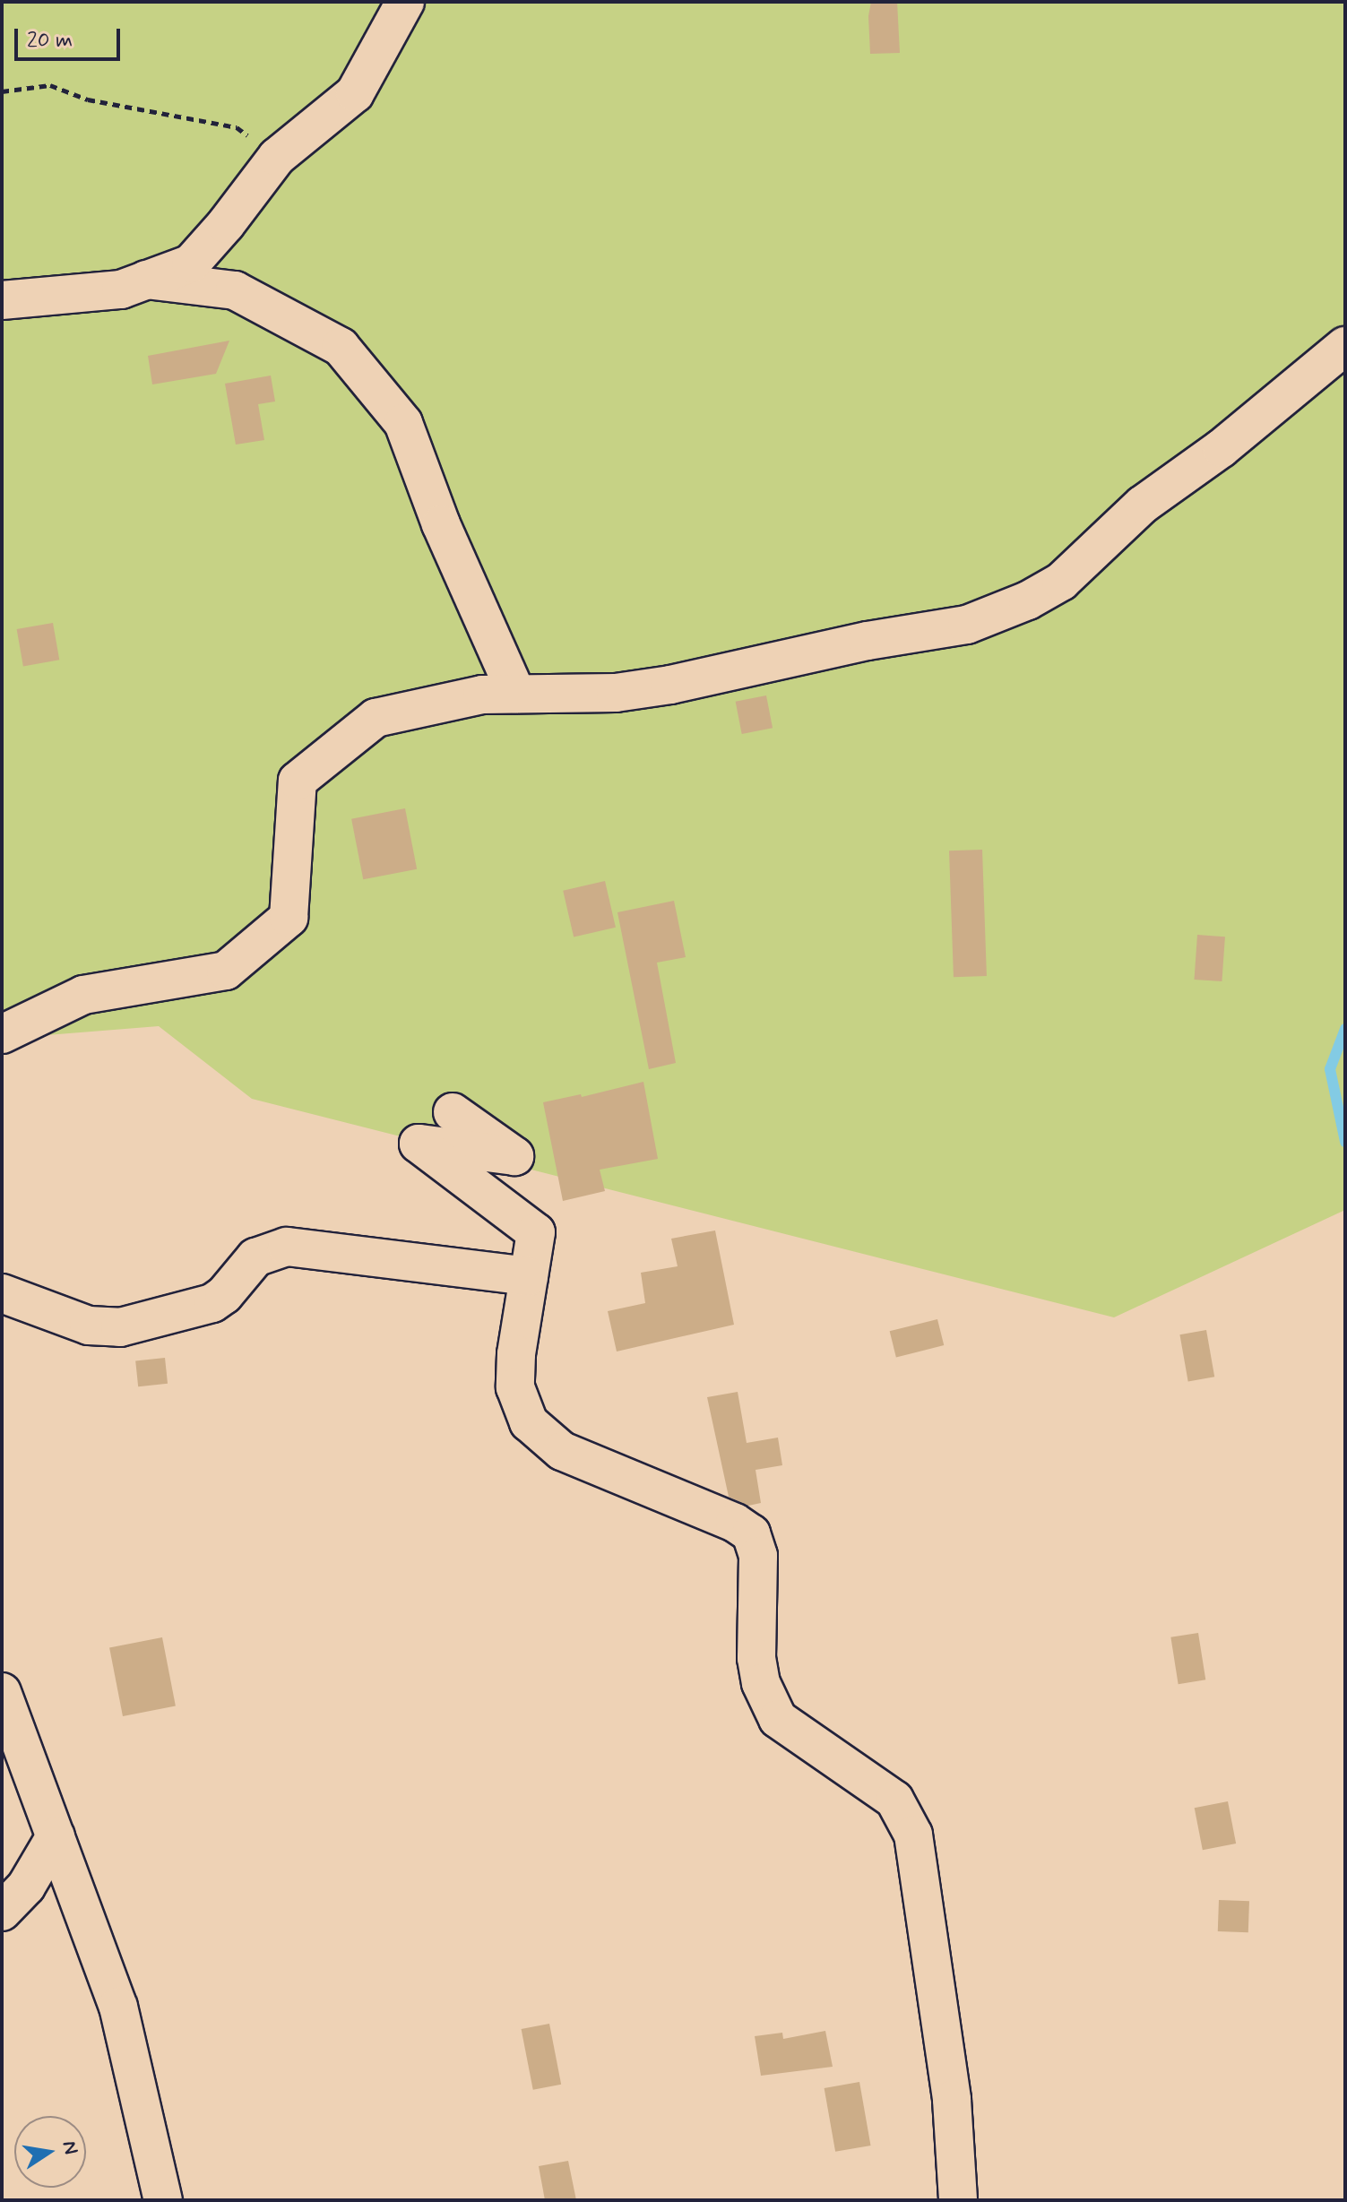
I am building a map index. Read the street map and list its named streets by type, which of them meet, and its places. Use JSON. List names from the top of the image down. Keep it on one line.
{"scale_bar":"20 m","north":"right"}
